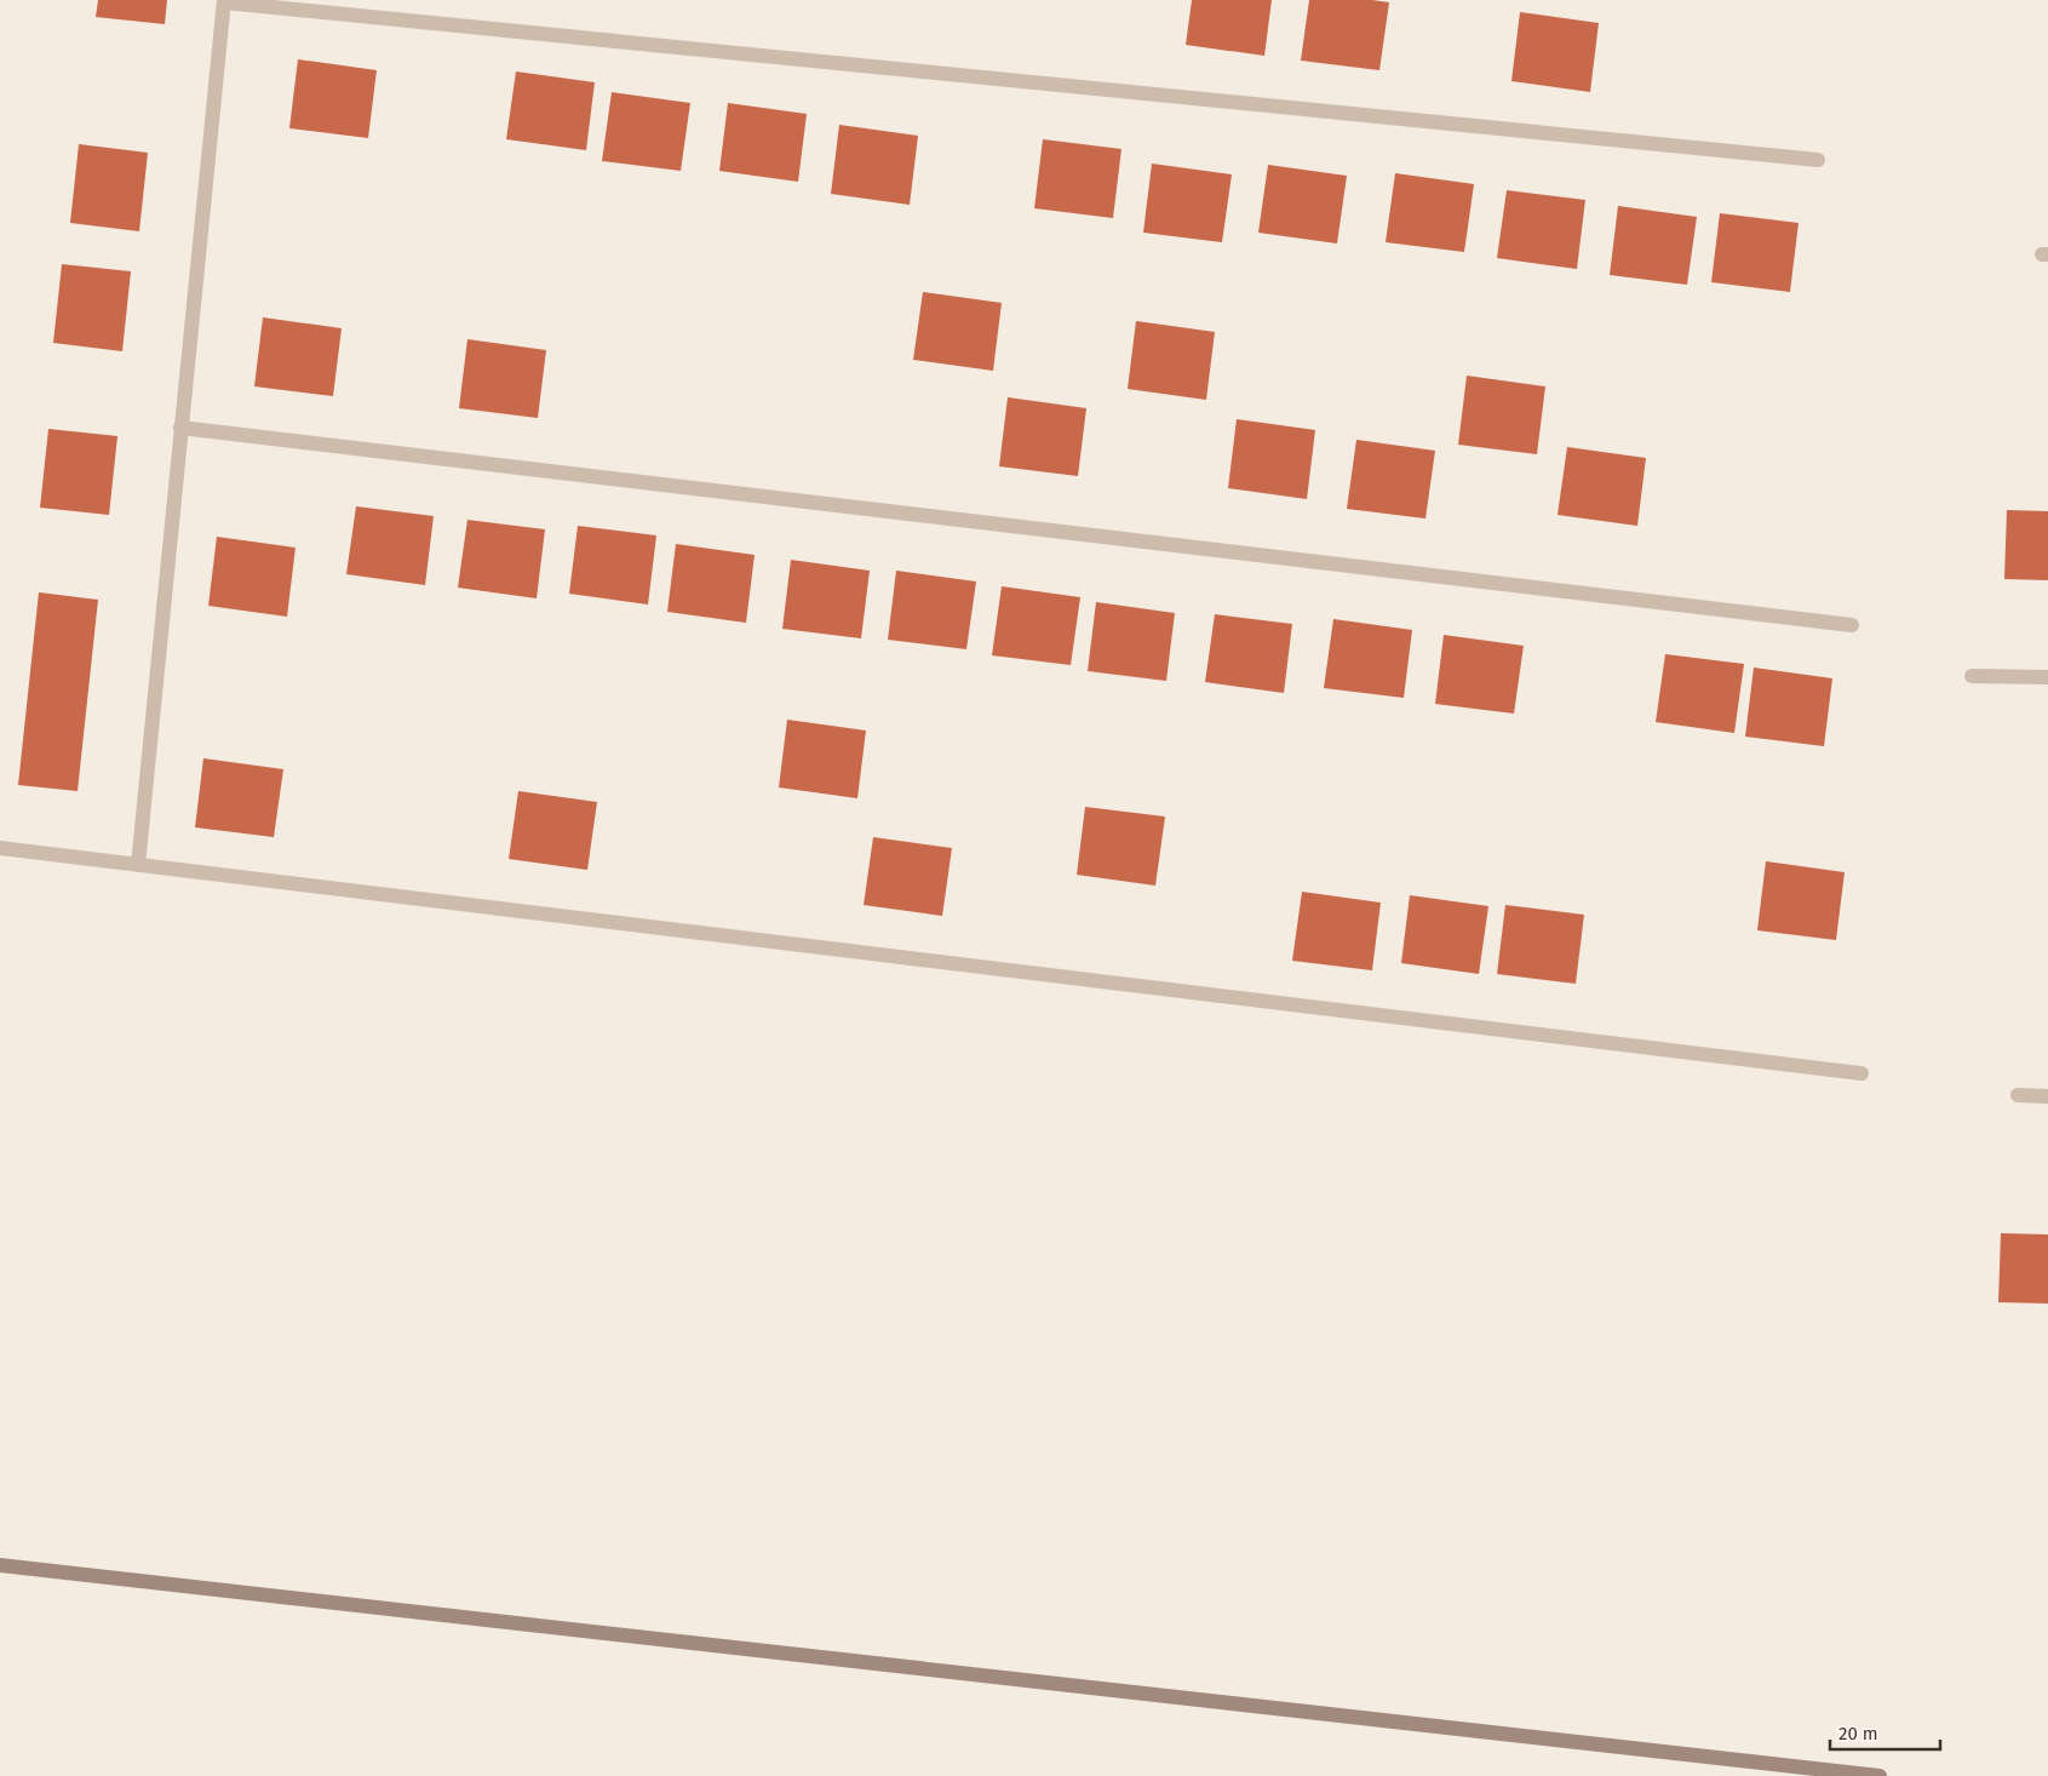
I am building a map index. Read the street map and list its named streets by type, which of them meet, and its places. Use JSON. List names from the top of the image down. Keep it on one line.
{"scale_bar":"20 m"}
